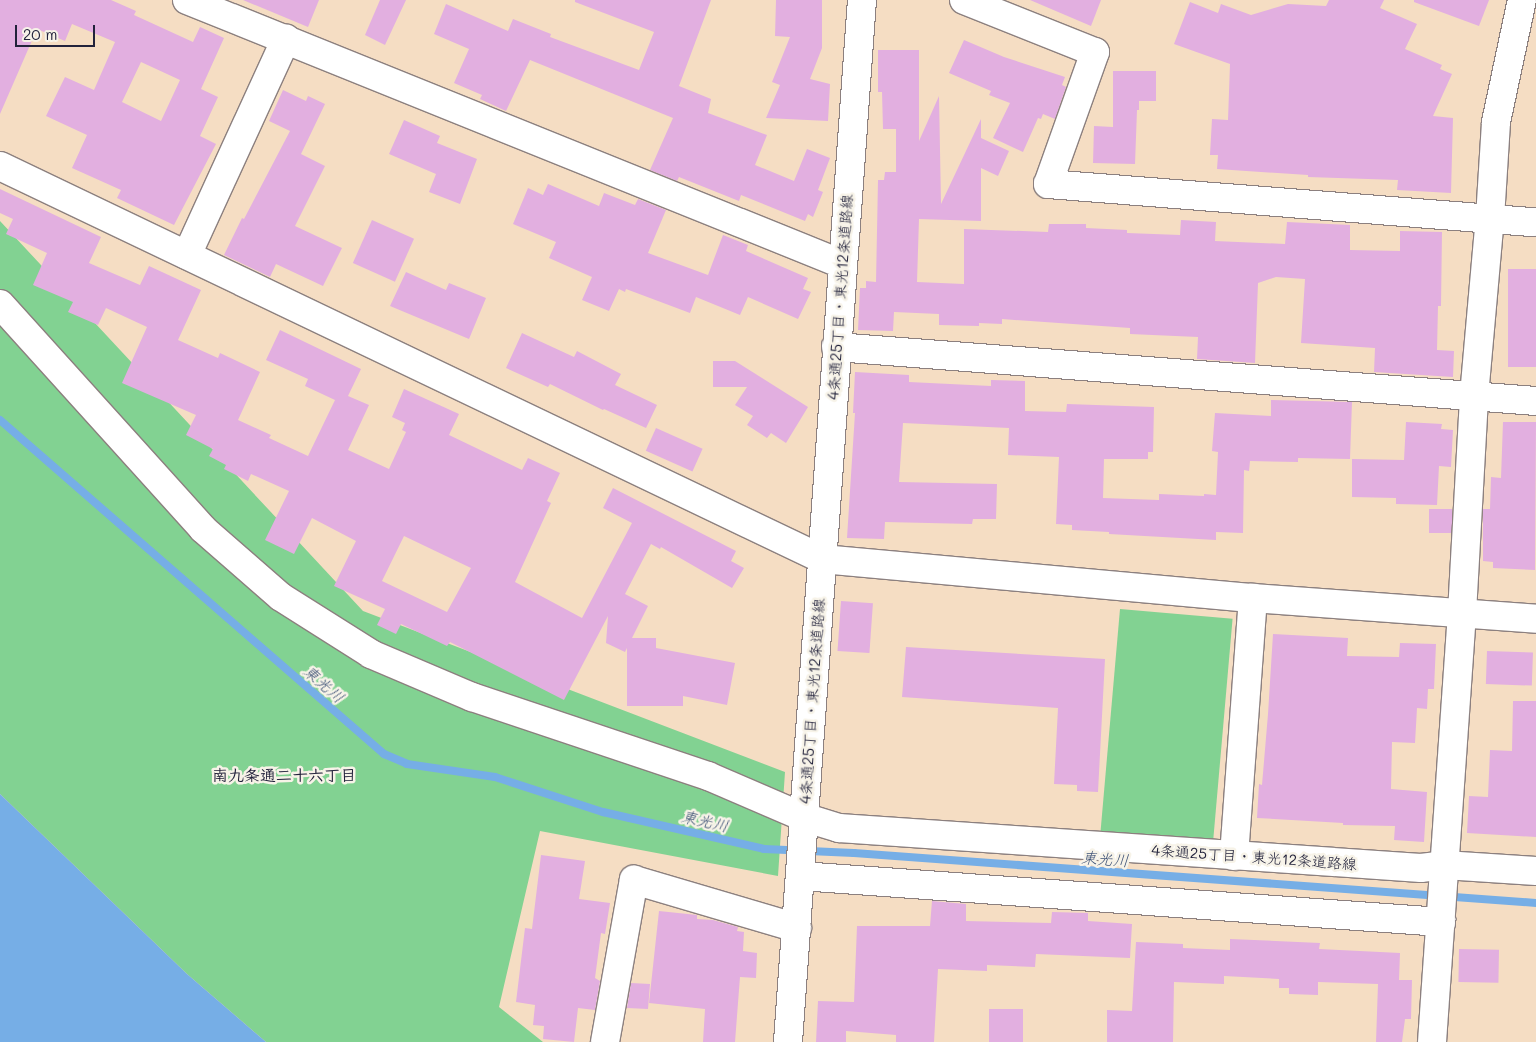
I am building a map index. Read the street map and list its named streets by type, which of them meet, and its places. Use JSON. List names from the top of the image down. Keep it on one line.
{"streets":{"street":["4条通25丁目・東光12条道路線"]},"districts":["南九条通二十六丁目"],"water":["東光川"],"scale_bar":"20 m"}
